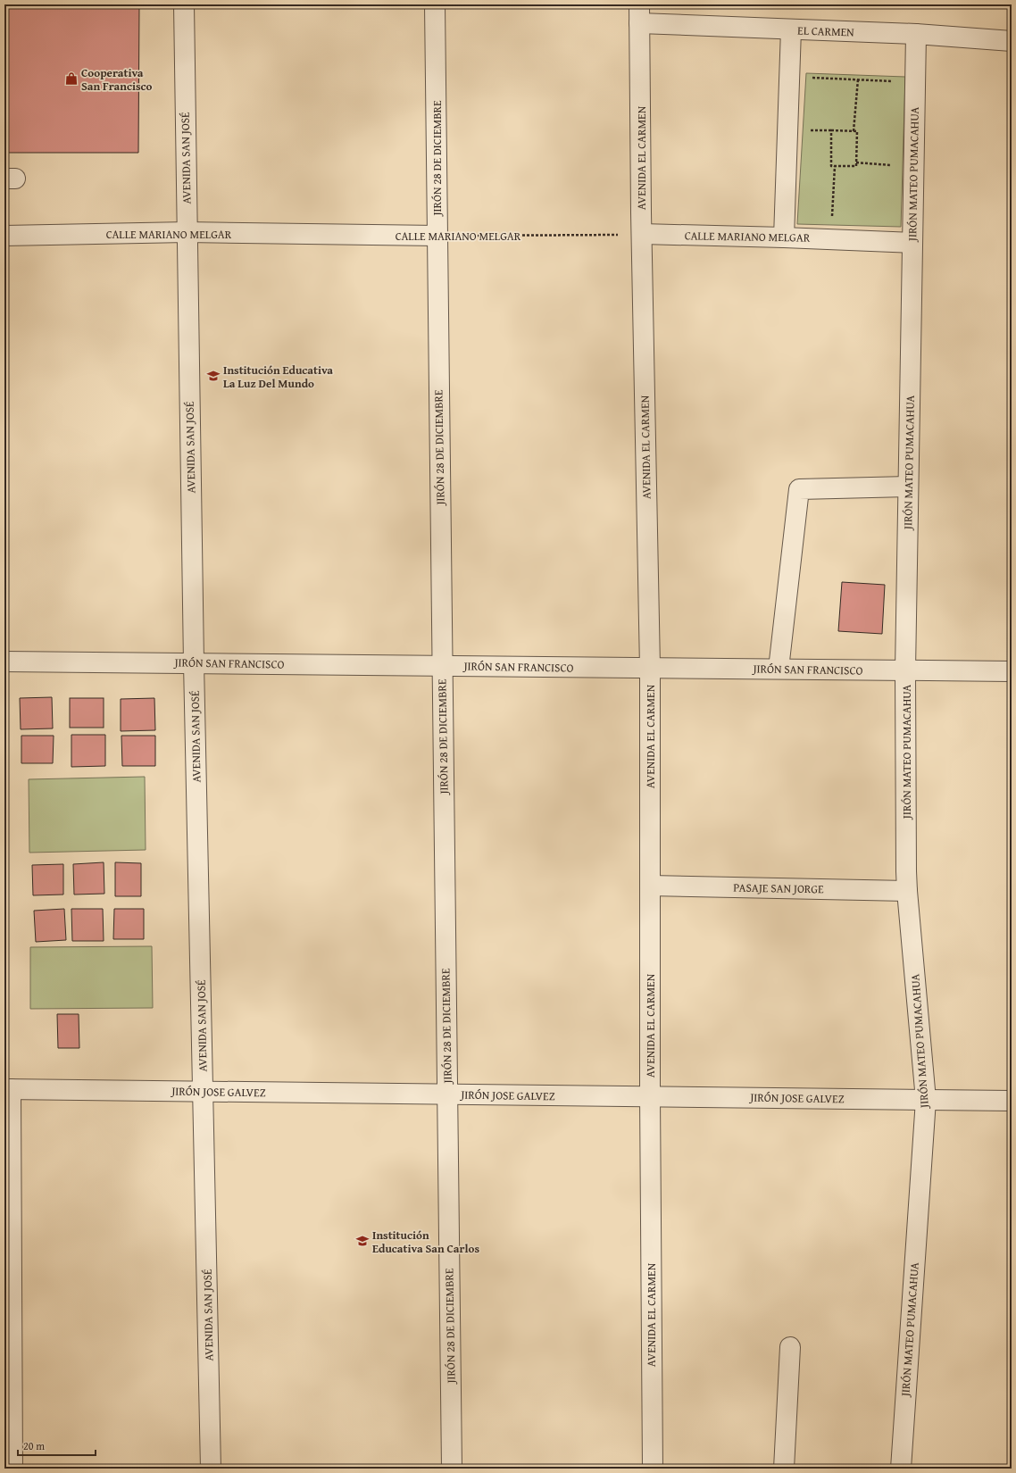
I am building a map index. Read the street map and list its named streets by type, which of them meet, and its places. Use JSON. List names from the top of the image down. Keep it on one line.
{"streets":{"street":["EL CARMEN","AVENIDA SAN JOSÉ","JIRÓN 28 DE DICIEMBRE","AVENIDA EL CARMEN","JIRÓN MATEO PUMACAHUA","CALLE MARIANO MELGAR","JIRÓN SAN FRANCISCO","PASAJE SAN JORGE","JIRÓN JOSE GALVEZ"]},"crossings":[["EL CARMEN","AVENIDA EL CARMEN"],["EL CARMEN","JIRÓN MATEO PUMACAHUA"],["AVENIDA SAN JOSÉ","CALLE MARIANO MELGAR"],["AVENIDA SAN JOSÉ","JIRÓN SAN FRANCISCO"],["AVENIDA SAN JOSÉ","JIRÓN JOSE GALVEZ"],["JIRÓN 28 DE DICIEMBRE","CALLE MARIANO MELGAR"],["JIRÓN 28 DE DICIEMBRE","JIRÓN SAN FRANCISCO"],["JIRÓN 28 DE DICIEMBRE","JIRÓN JOSE GALVEZ"],["AVENIDA EL CARMEN","CALLE MARIANO MELGAR"],["AVENIDA EL CARMEN","JIRÓN SAN FRANCISCO"],["AVENIDA EL CARMEN","PASAJE SAN JORGE"],["AVENIDA EL CARMEN","JIRÓN JOSE GALVEZ"],["JIRÓN MATEO PUMACAHUA","CALLE MARIANO MELGAR"],["JIRÓN MATEO PUMACAHUA","JIRÓN SAN FRANCISCO"],["JIRÓN MATEO PUMACAHUA","PASAJE SAN JORGE"],["JIRÓN MATEO PUMACAHUA","JIRÓN JOSE GALVEZ"]],"places":{"shop":["Cooperativa San Francisco"],"school or university":["Institución Educativa La Luz Del Mundo","Institución Educativa San Carlos"]},"scale_bar":"20 m"}
